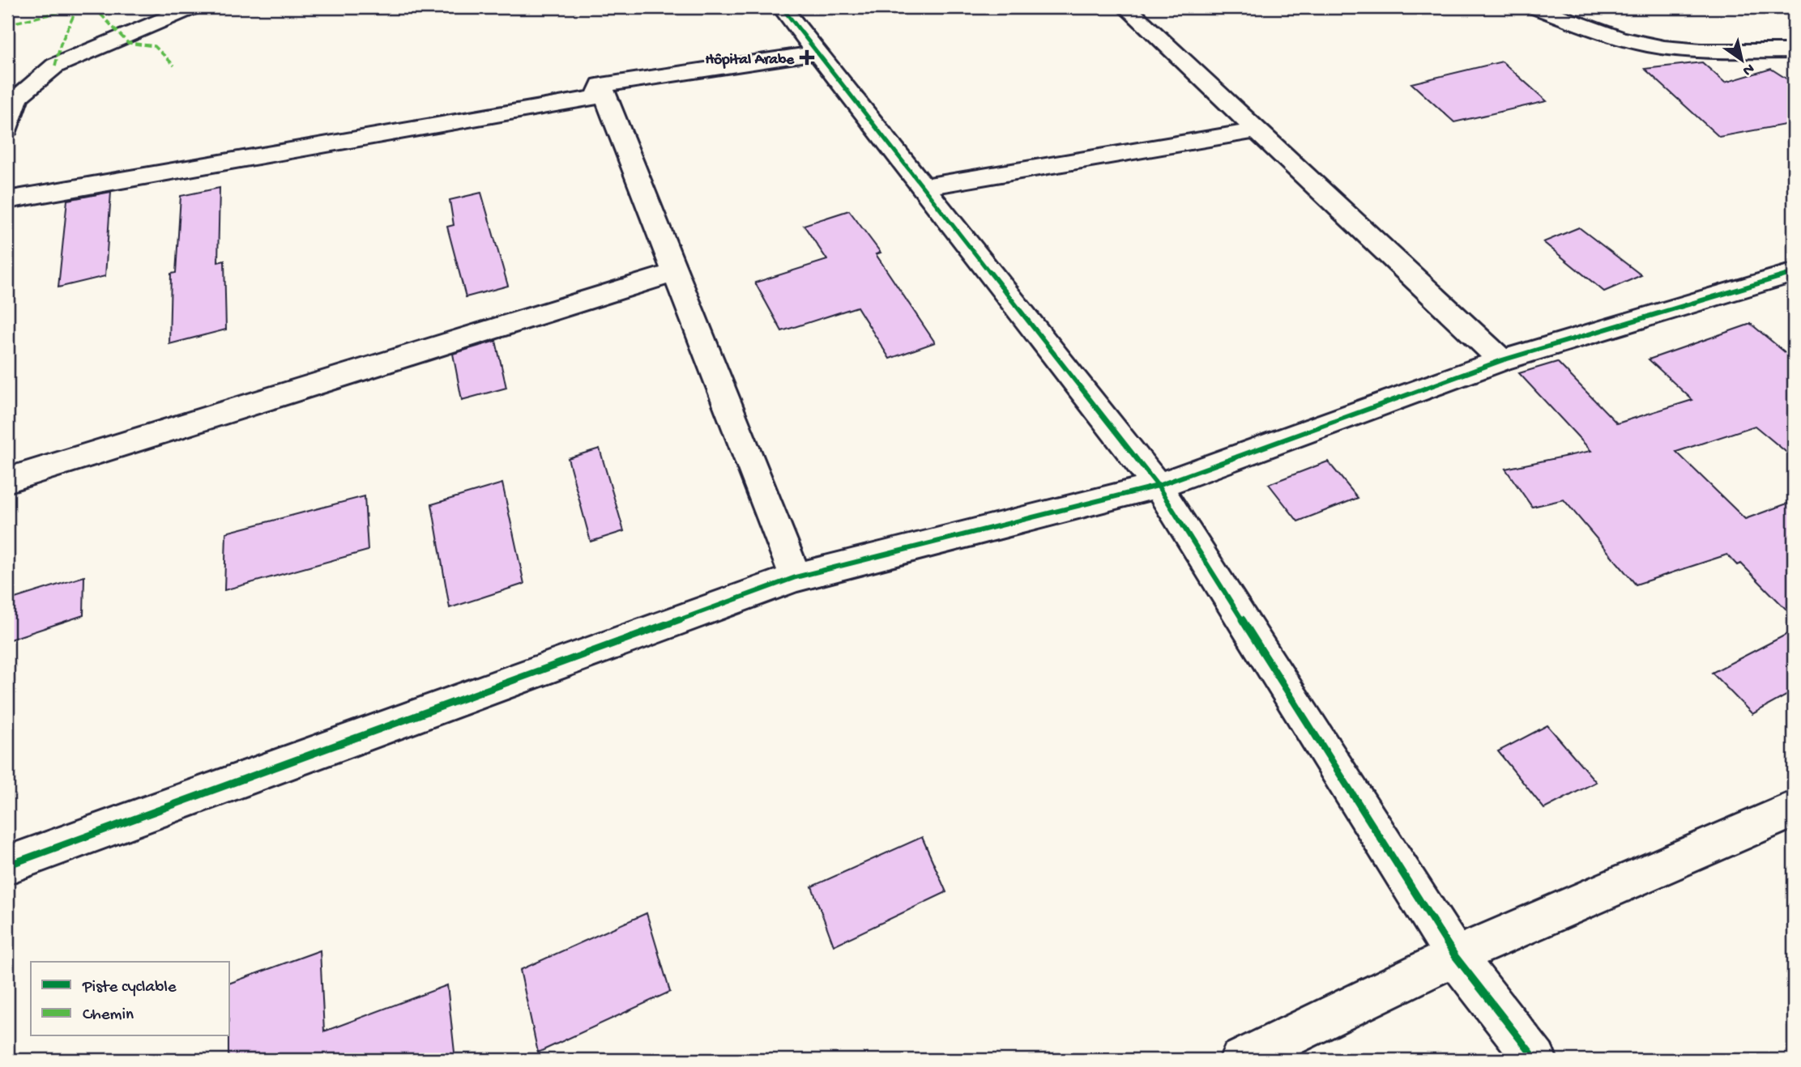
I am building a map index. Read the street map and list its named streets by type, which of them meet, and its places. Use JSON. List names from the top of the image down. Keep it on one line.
{"places":{"health":["Hôpital Arabe"]},"legend":["Piste cyclable","Chemin"],"north":"bottom right"}
